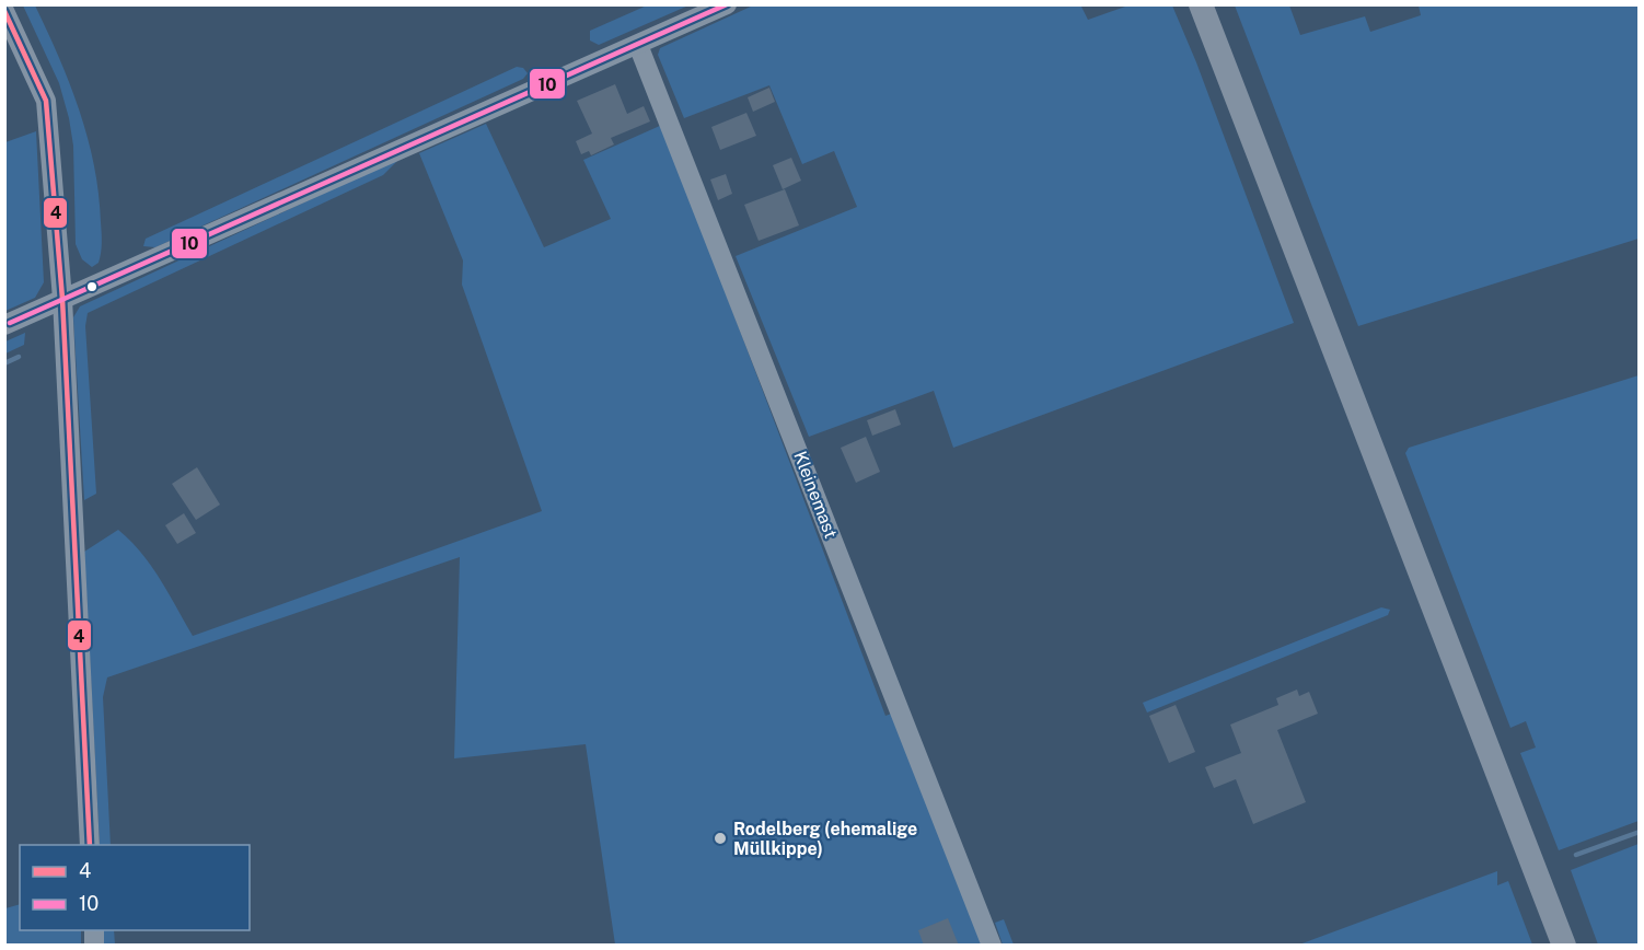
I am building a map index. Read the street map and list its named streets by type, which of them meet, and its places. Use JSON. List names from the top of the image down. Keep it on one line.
{"streets":{"street":["Kleinemast"]},"places":["Rodelberg (ehemalige Müllkippe)"],"lines":["transit line 10","transit line 4"],"legend":["4","10"]}
